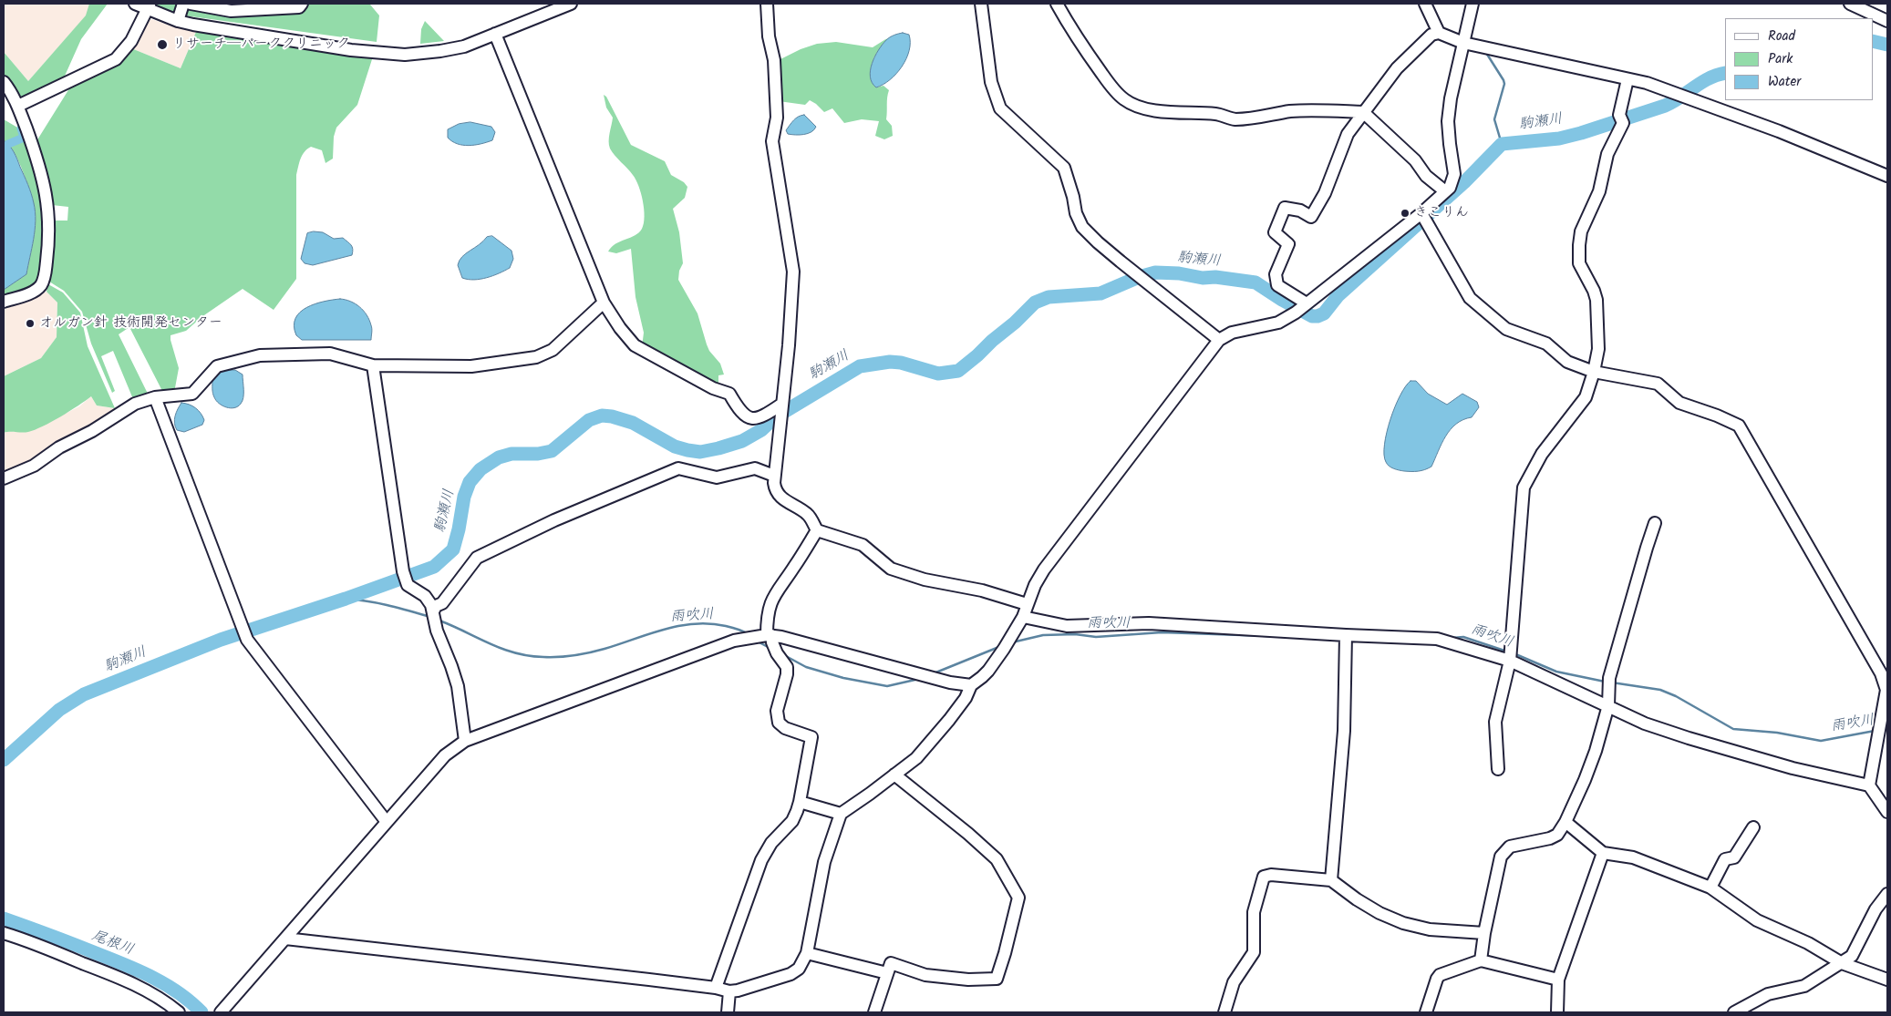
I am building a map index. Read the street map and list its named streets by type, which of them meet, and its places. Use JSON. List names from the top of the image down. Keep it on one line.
{"water":["駒瀬川","雨吹川","尾根川"],"places":["リサーチ―パーククリニック","きこりん","オルガン針 技術開発センター"],"legend":["Road","Park","Water"]}
